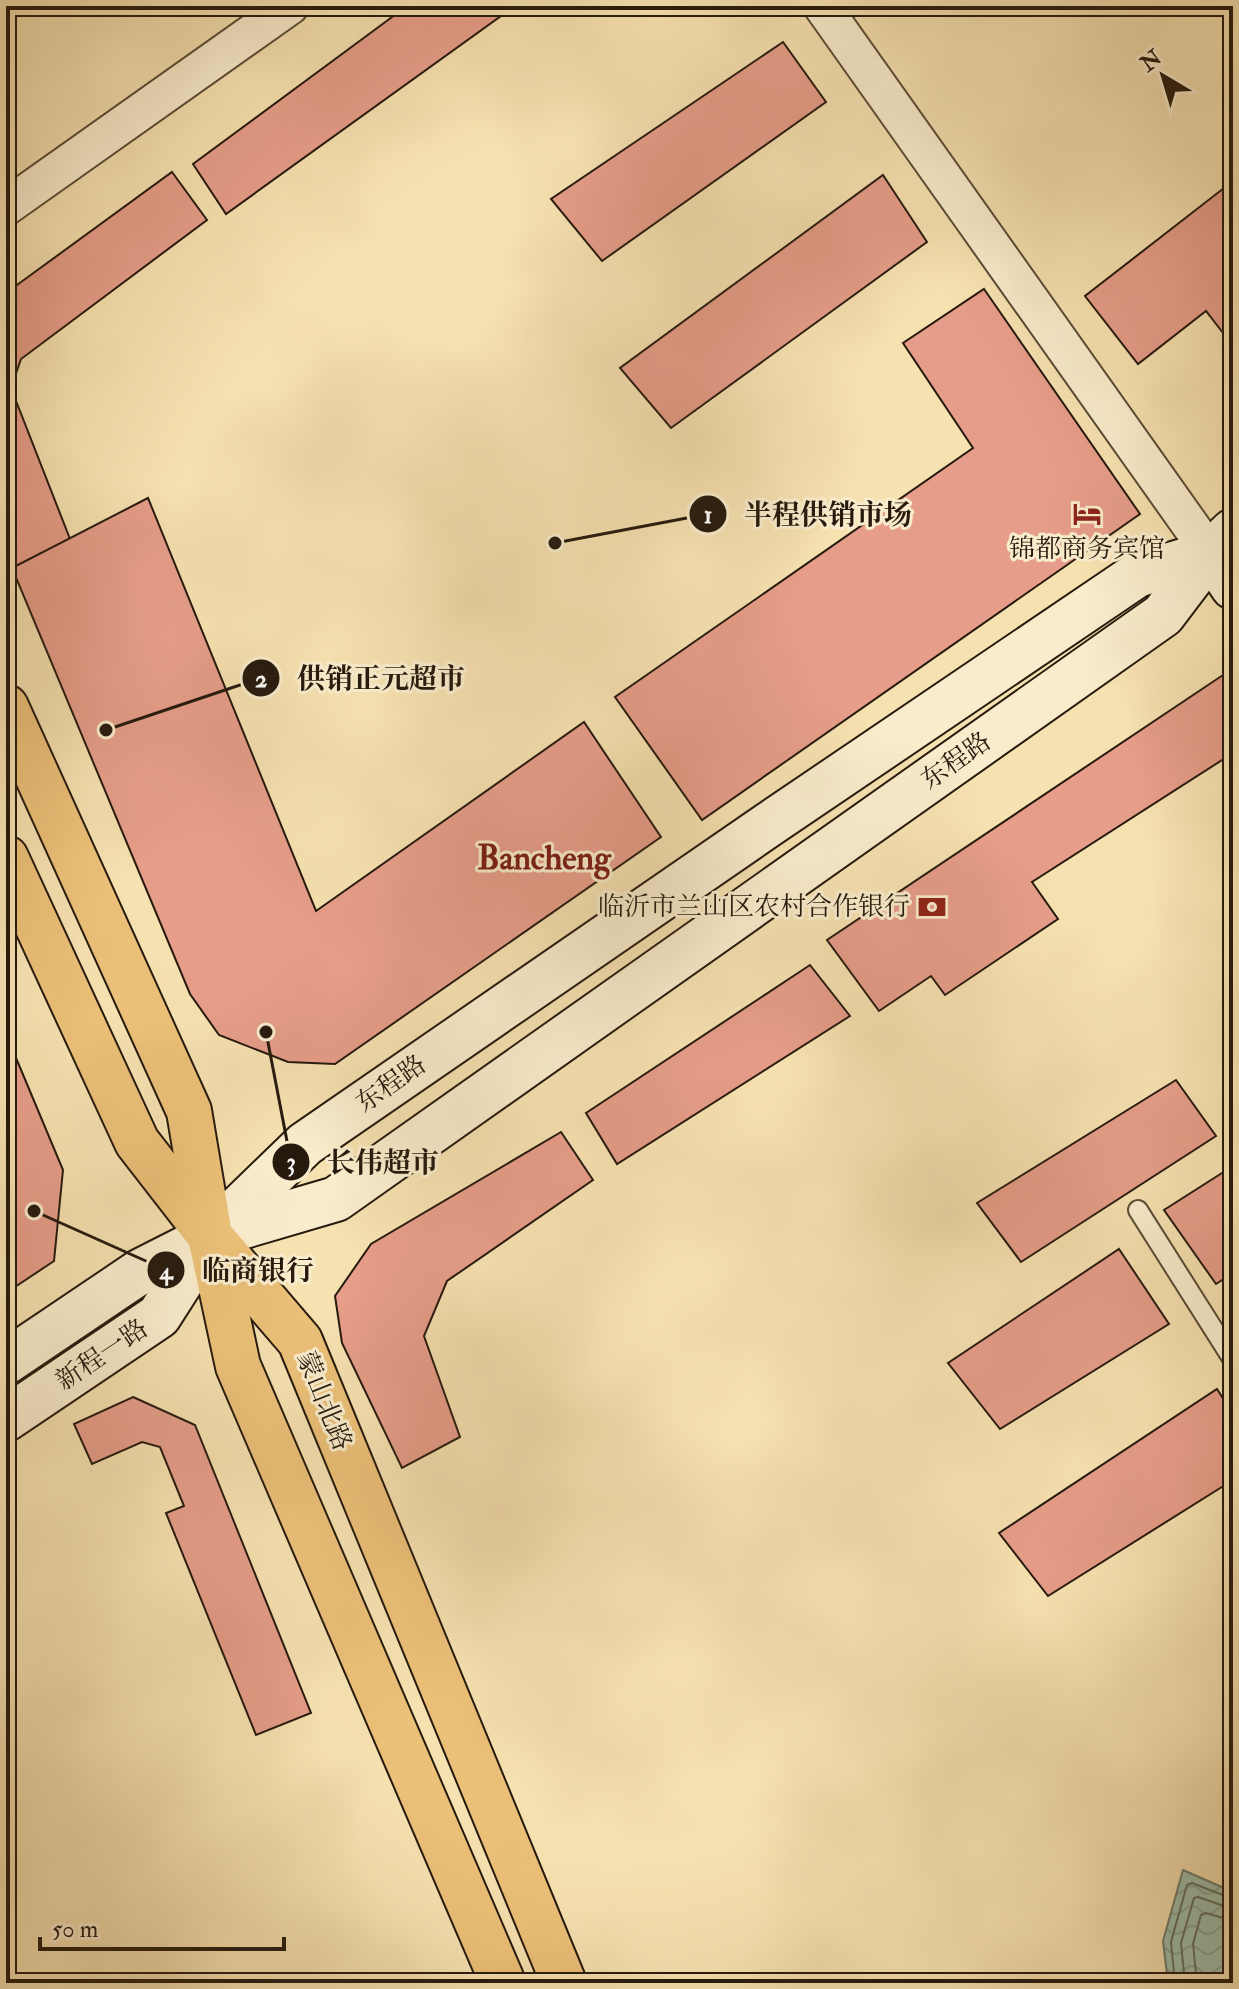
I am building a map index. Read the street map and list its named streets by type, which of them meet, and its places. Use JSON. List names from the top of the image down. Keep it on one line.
{"streets":{"main road":["东程路","新程一路","蒙山北路"]},"crossings":[["东程路","新程一路"],["东程路","蒙山北路"],["新程一路","蒙山北路"]],"districts":["Bancheng"],"places":{"hotel":["锦都商务宾馆"],"other":["半程供销市场","供销正元超市","长伟超市","临商银行"],"bank":["临沂市兰山区农村合作银行"]},"scale_bar":"50 m","north":"top left"}
